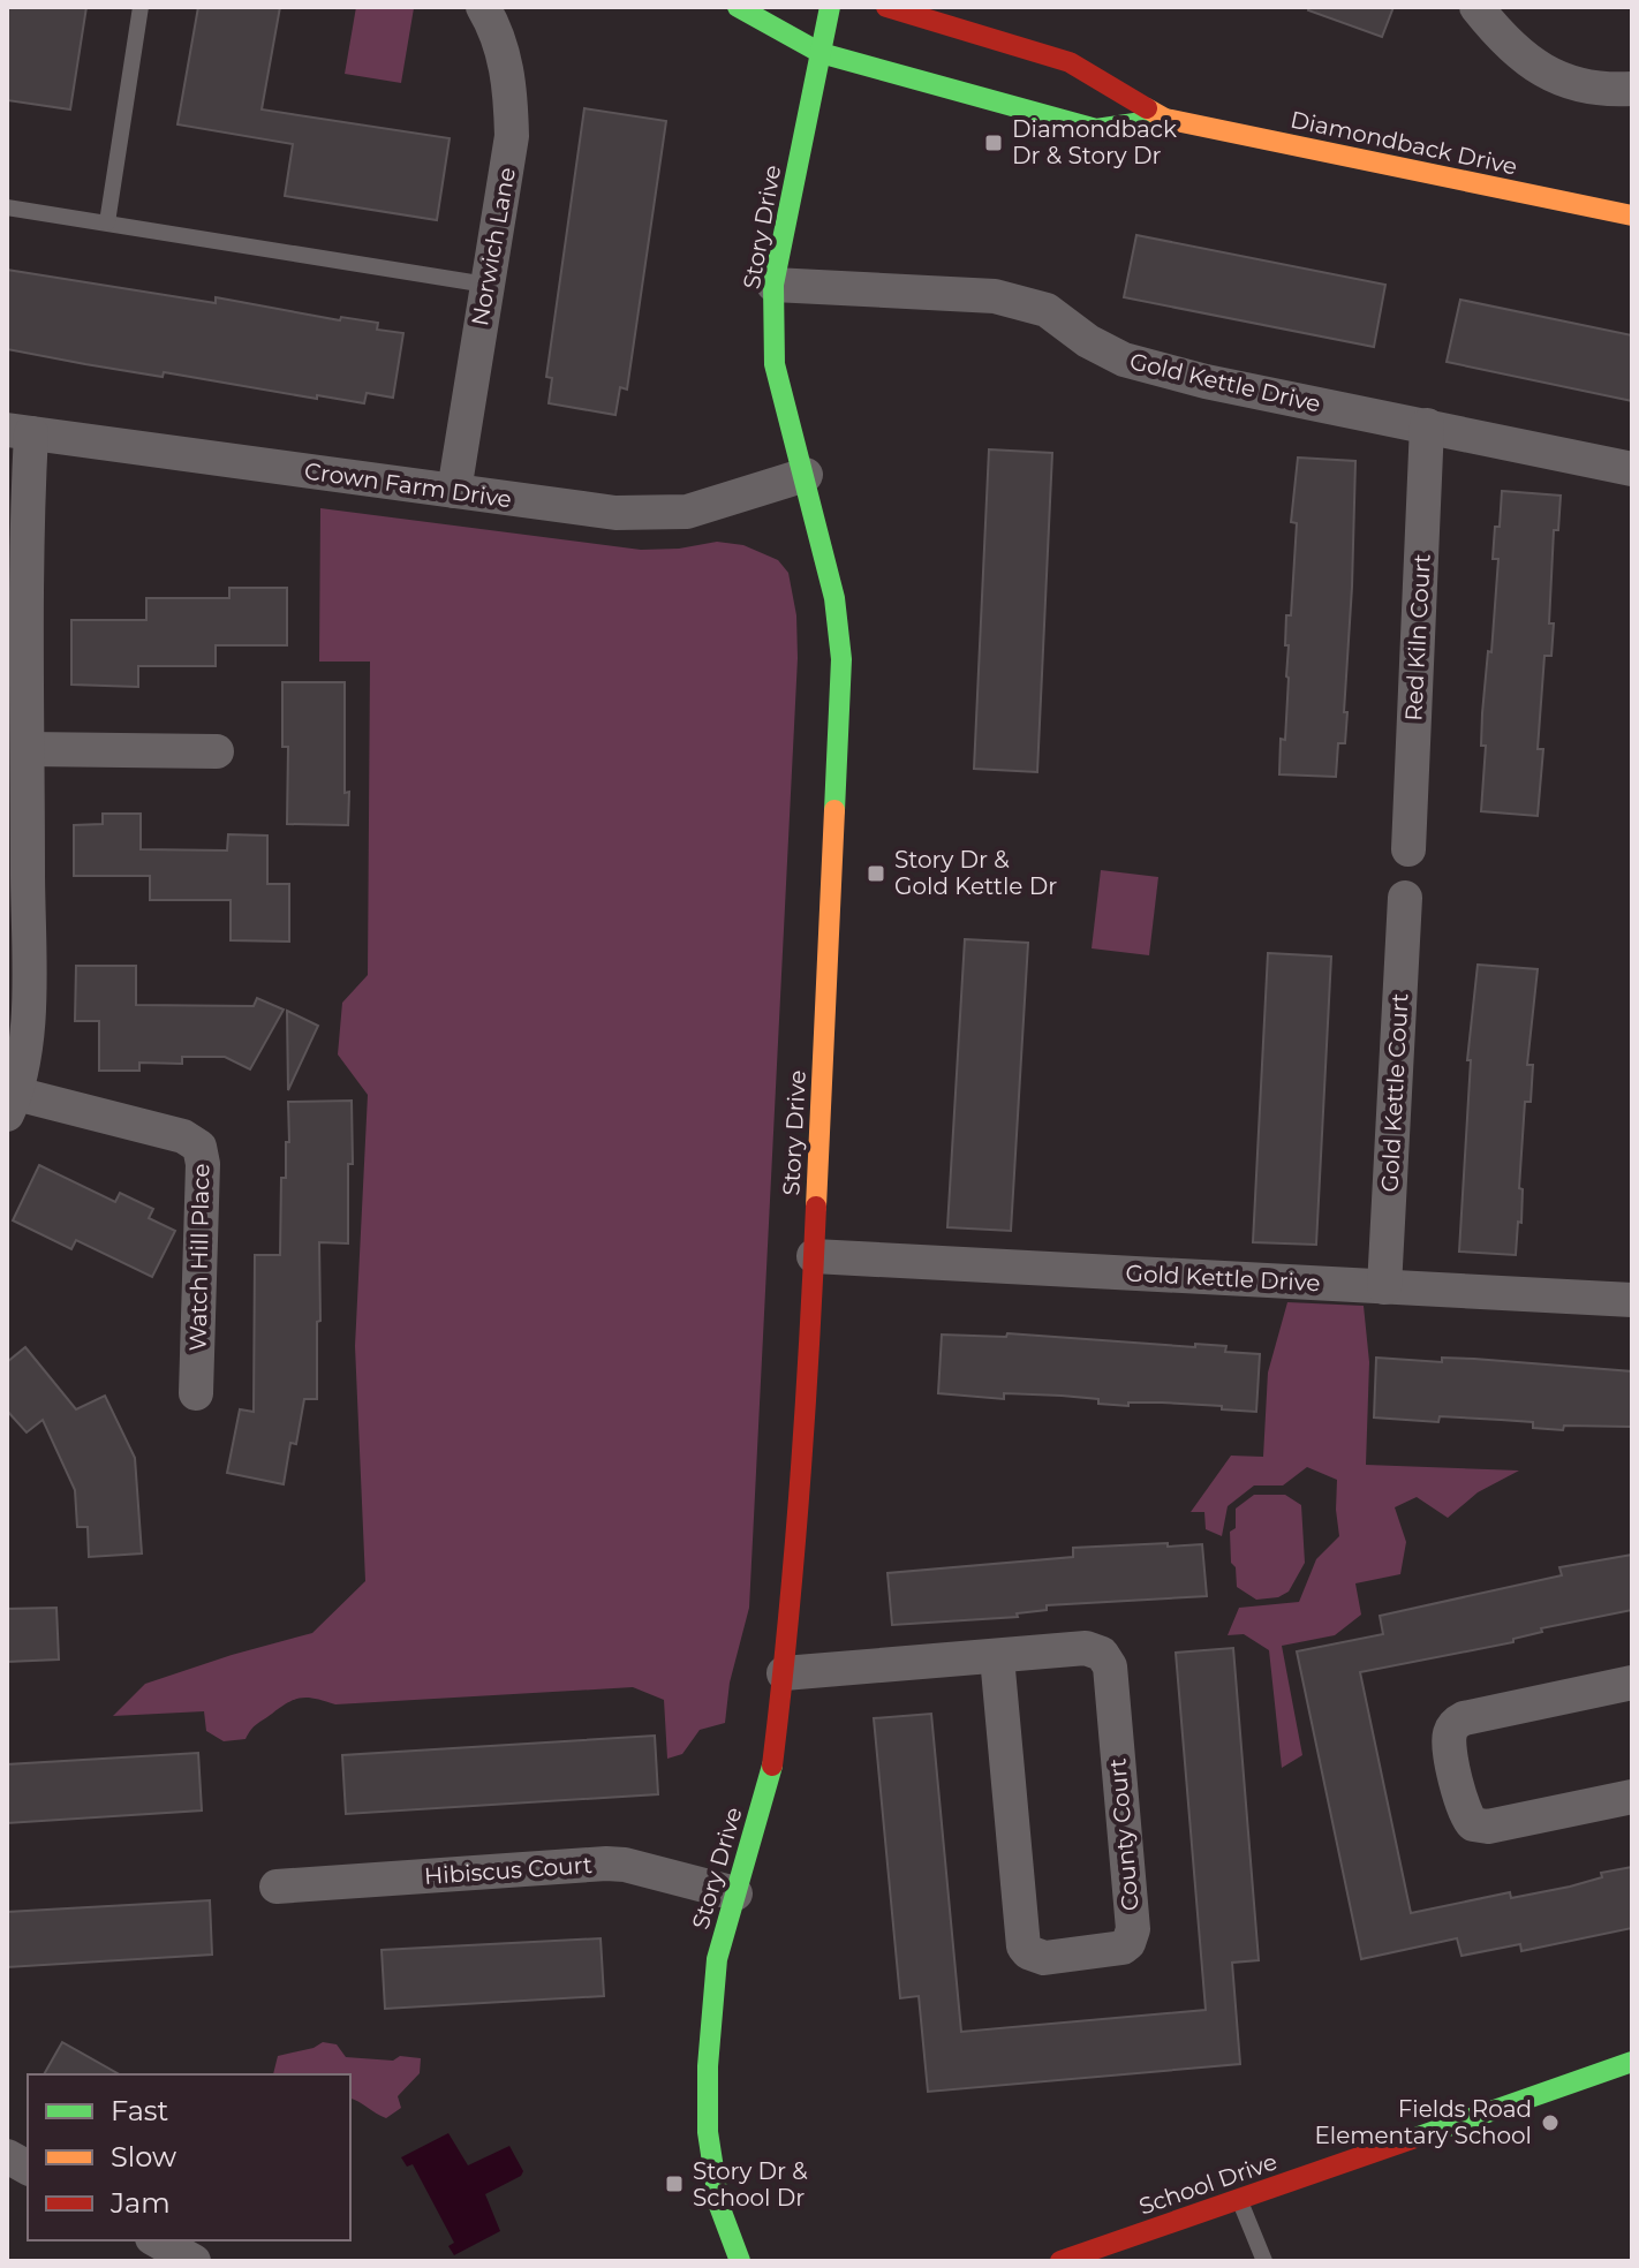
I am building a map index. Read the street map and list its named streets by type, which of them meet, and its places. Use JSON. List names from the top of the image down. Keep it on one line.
{"streets":{"street":["Diamondback Drive","Story Drive","Norwich Lane","Gold Kettle Drive","Crown Farm Drive","Red Kiln Court","Gold Kettle Court","Watch Hill Place","County Court","Hibiscus Court","School Drive"]},"crossings":[["Diamondback Drive","Story Drive"],["Story Drive","Gold Kettle Drive"],["Story Drive","Crown Farm Drive"],["Story Drive","County Court"],["Story Drive","Hibiscus Court"],["Norwich Lane","Crown Farm Drive"],["Gold Kettle Drive","Red Kiln Court"],["Gold Kettle Drive","Gold Kettle Court"]],"places":{"transit":["Diamondback Dr & Story Dr","Story Dr & Gold Kettle Dr","Story Dr & School Dr"],"other":["Fields Road Elementary School"]},"legend":["Fast","Slow","Jam"]}
